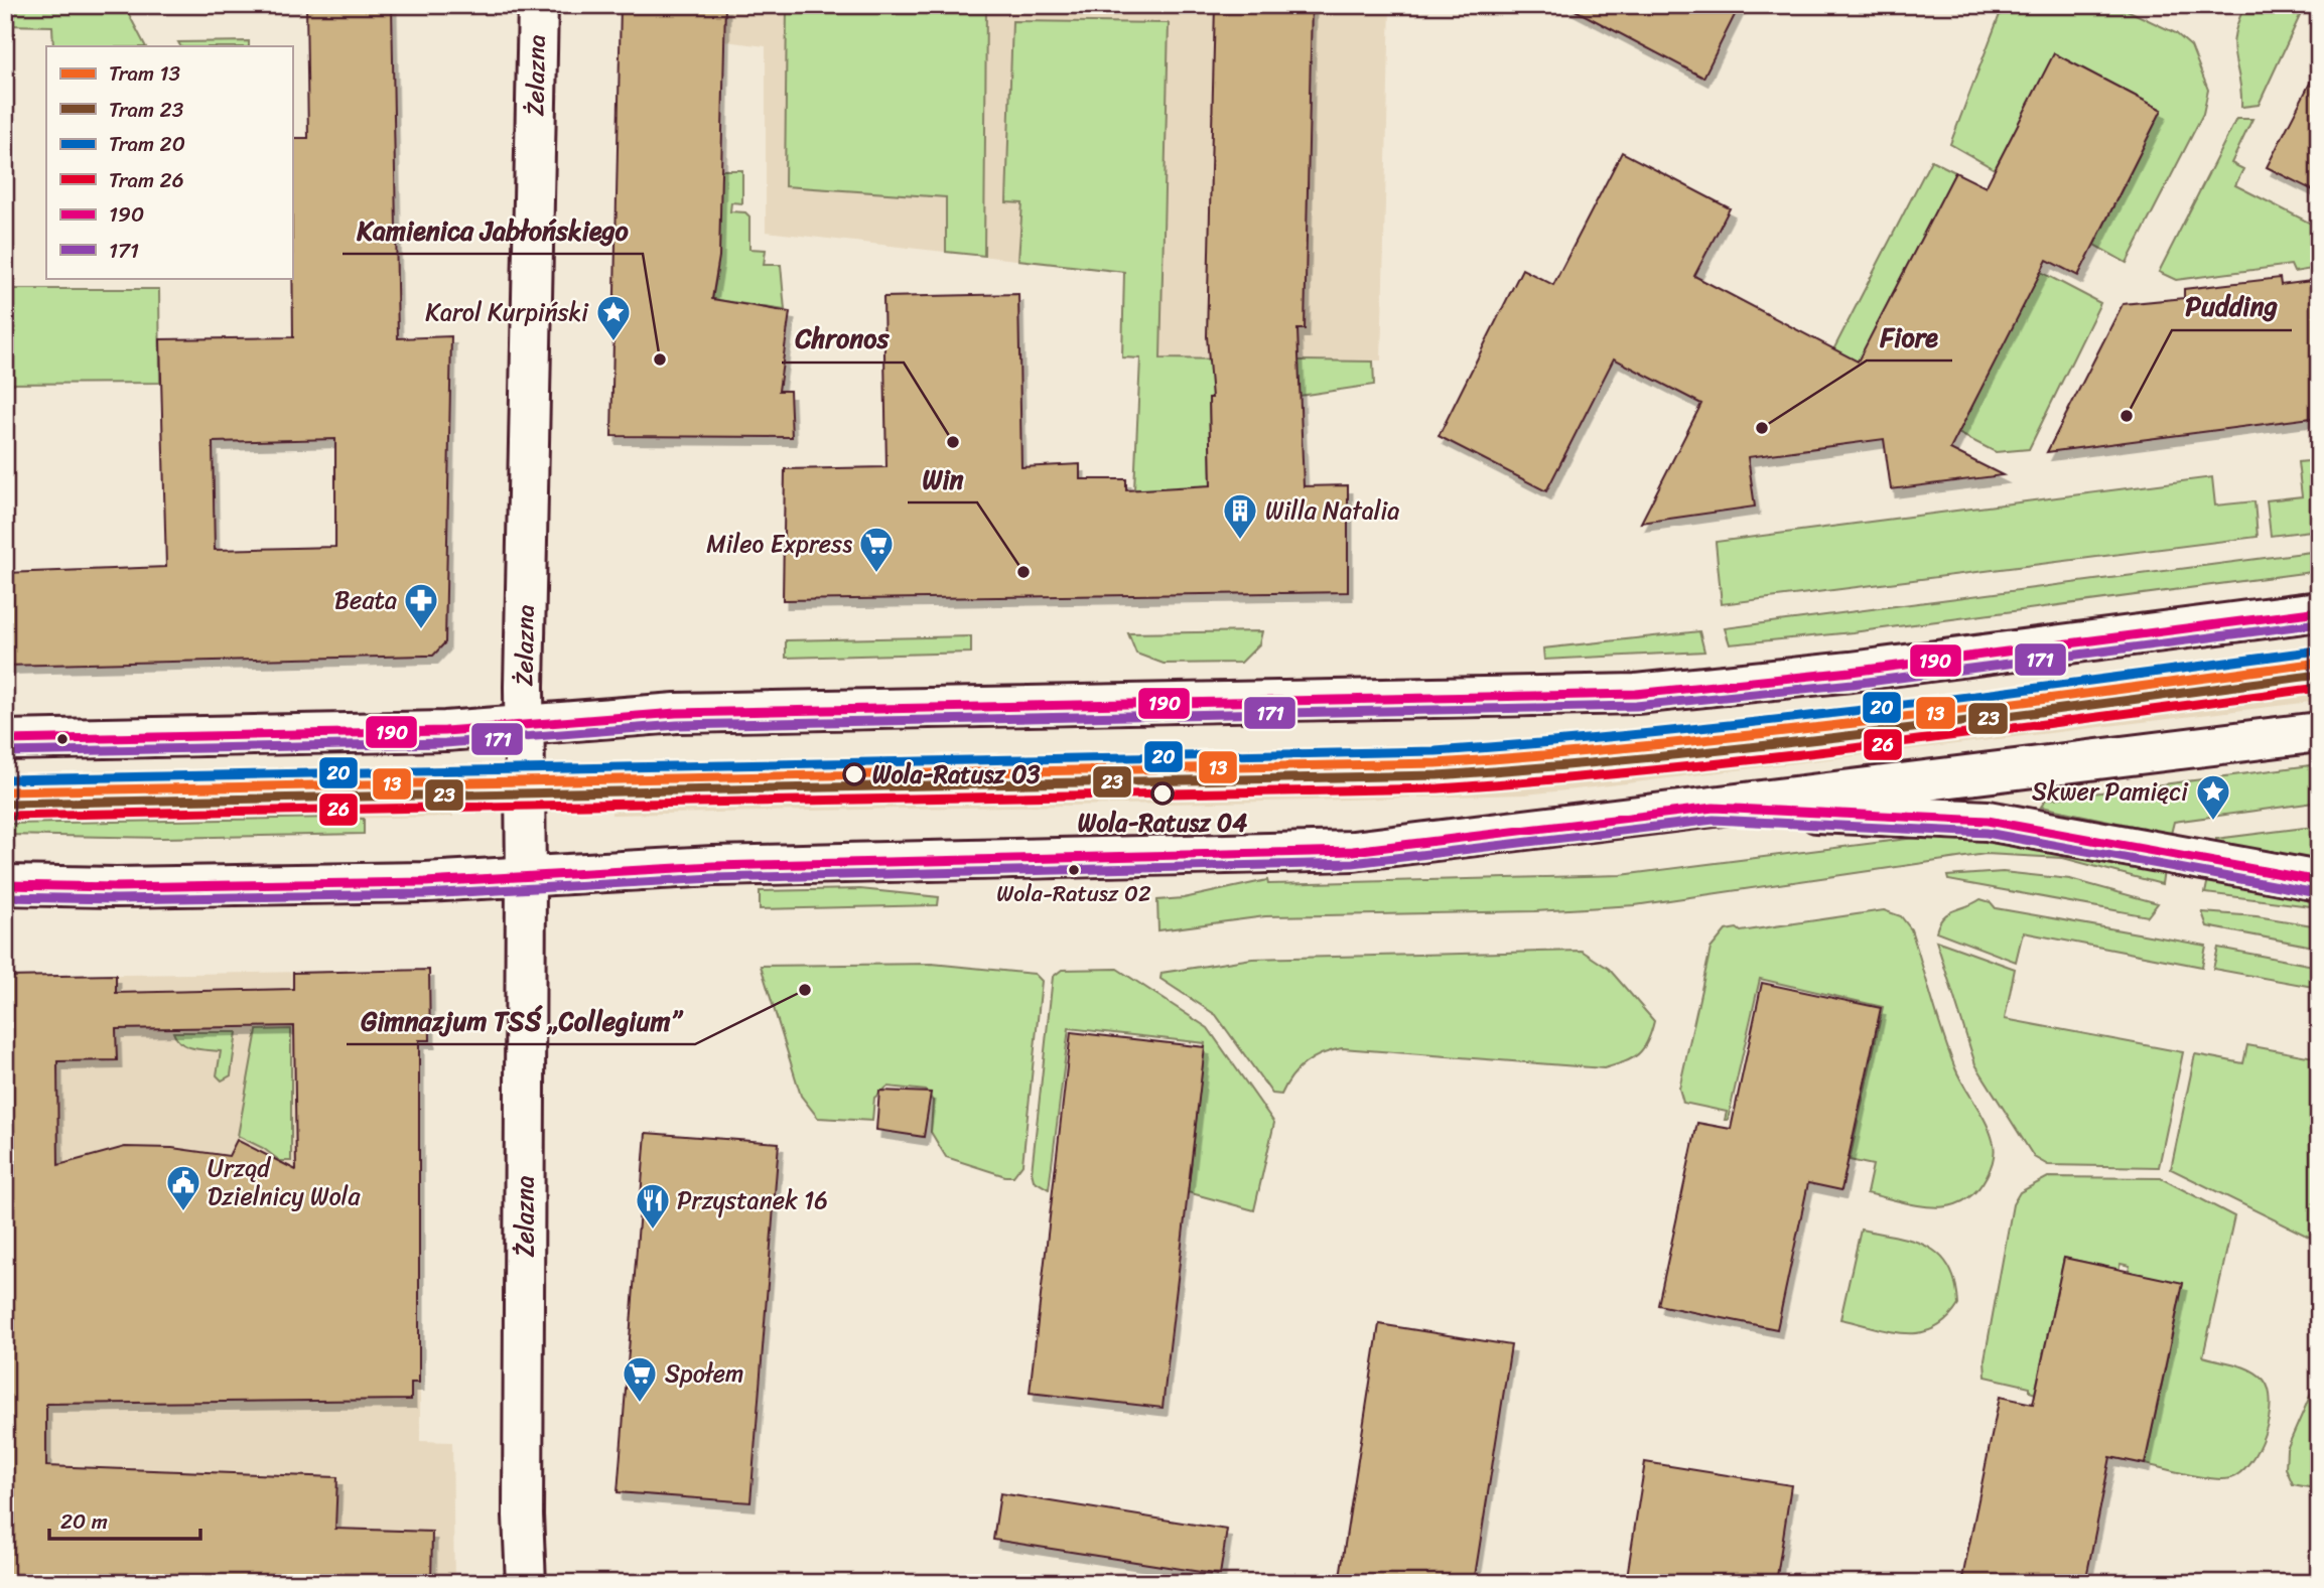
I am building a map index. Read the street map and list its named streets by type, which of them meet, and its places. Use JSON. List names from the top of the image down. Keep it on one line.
{"streets":{"main road":["Żelazna"]},"places":{"place":["Karol Kurpiński","Skwer Pamięci"],"other":["Kamienica Jabłońskiego","Pudding","Fiore","Chronos","Win","Wola-Ratusz 03","Wola-Ratusz 04","Wola-Ratusz 02","Gimnazjum TSŚ „Collegium”"],"building":["Willa Natalia"],"supermarket":["Mileo Express","Społem"],"pharmacy":["Beata"],"public building":["Urząd Dzielnicy Wola"],"restaurant":["Przystanek 16"]},"lines":["transit line 190","transit line 171","tram line 20","tram line 13","tram line 23","tram line 26"],"legend":["Tram 13","Tram 23","Tram 20","Tram 26","190","171"],"scale_bar":"20 m"}
